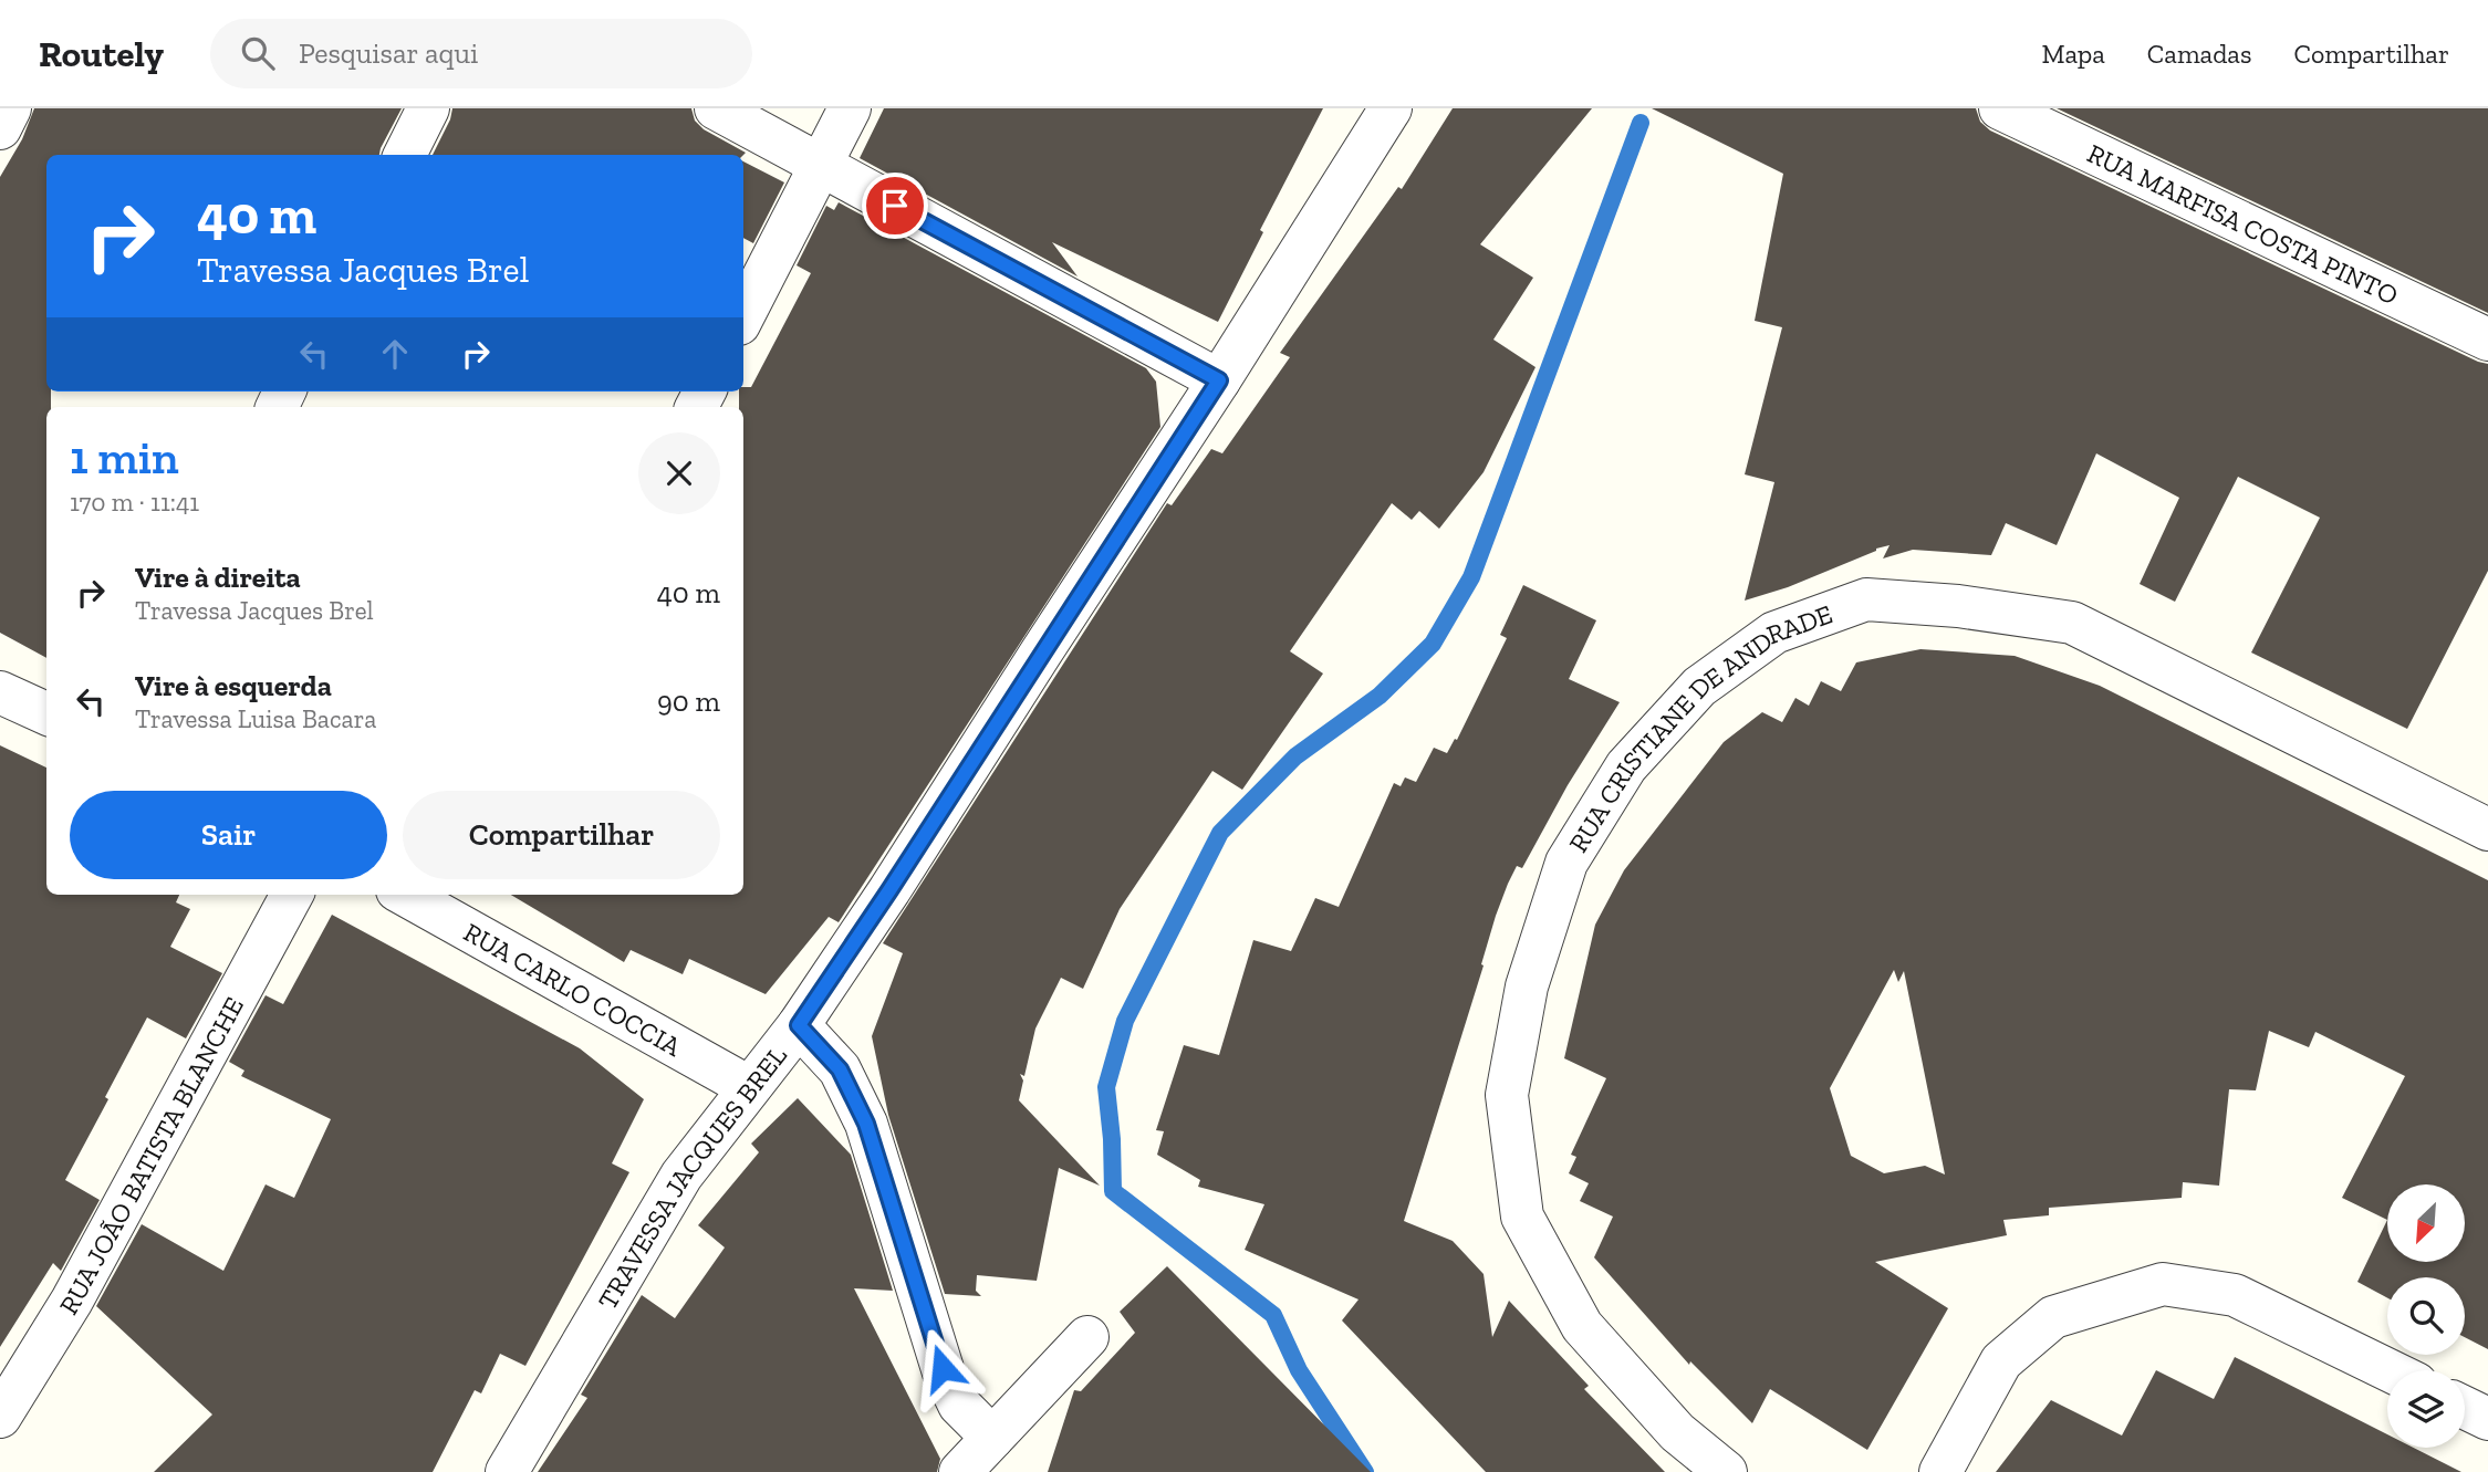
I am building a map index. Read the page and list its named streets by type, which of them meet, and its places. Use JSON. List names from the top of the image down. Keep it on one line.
{"streets":{"street":["RUA MARFISA COSTA PINTO","RUA CRISTIANE DE ANDRADE","RUA CARLO COCCIA","RUA JOÃO BATISTA BLANCHE","TRAVESSA JACQUES BREL"]},"crossings":[["RUA CARLO COCCIA","TRAVESSA JACQUES BREL"]],"north":"bottom left","page":{"header":"Routely","search":"Pesquisar aqui","nav":["Mapa","Camadas","Compartilhar"],"turn":["40 m","Travessa Jacques Brel"],"heading":["1 min","170 m · 11:41"],"list":[{"name":"Vire à direita","note":"Travessa Jacques Brel","value":"40 m"},{"name":"Vire à esquerda","note":"Travessa Luisa Bacara","value":"90 m"}],"buttons":["Sair","Compartilhar"]}}
